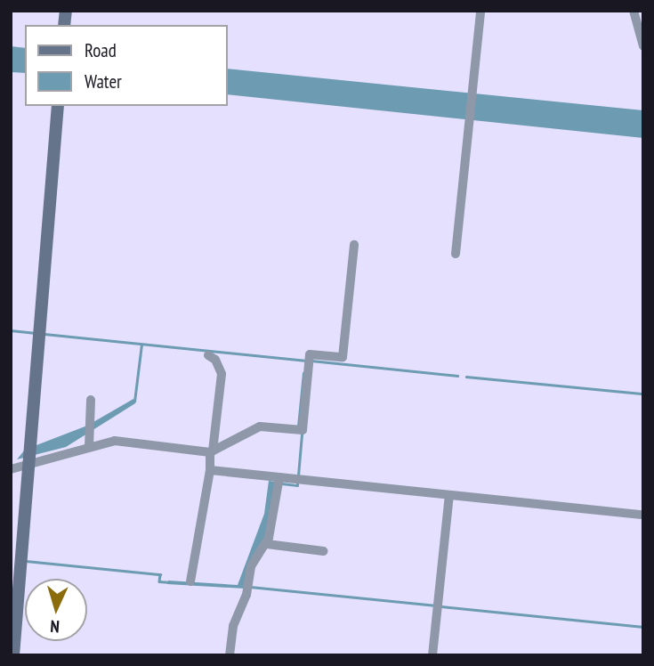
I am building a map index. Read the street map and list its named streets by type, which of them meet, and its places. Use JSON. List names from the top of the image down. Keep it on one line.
{"legend":["Road","Water"],"north":"bottom"}
